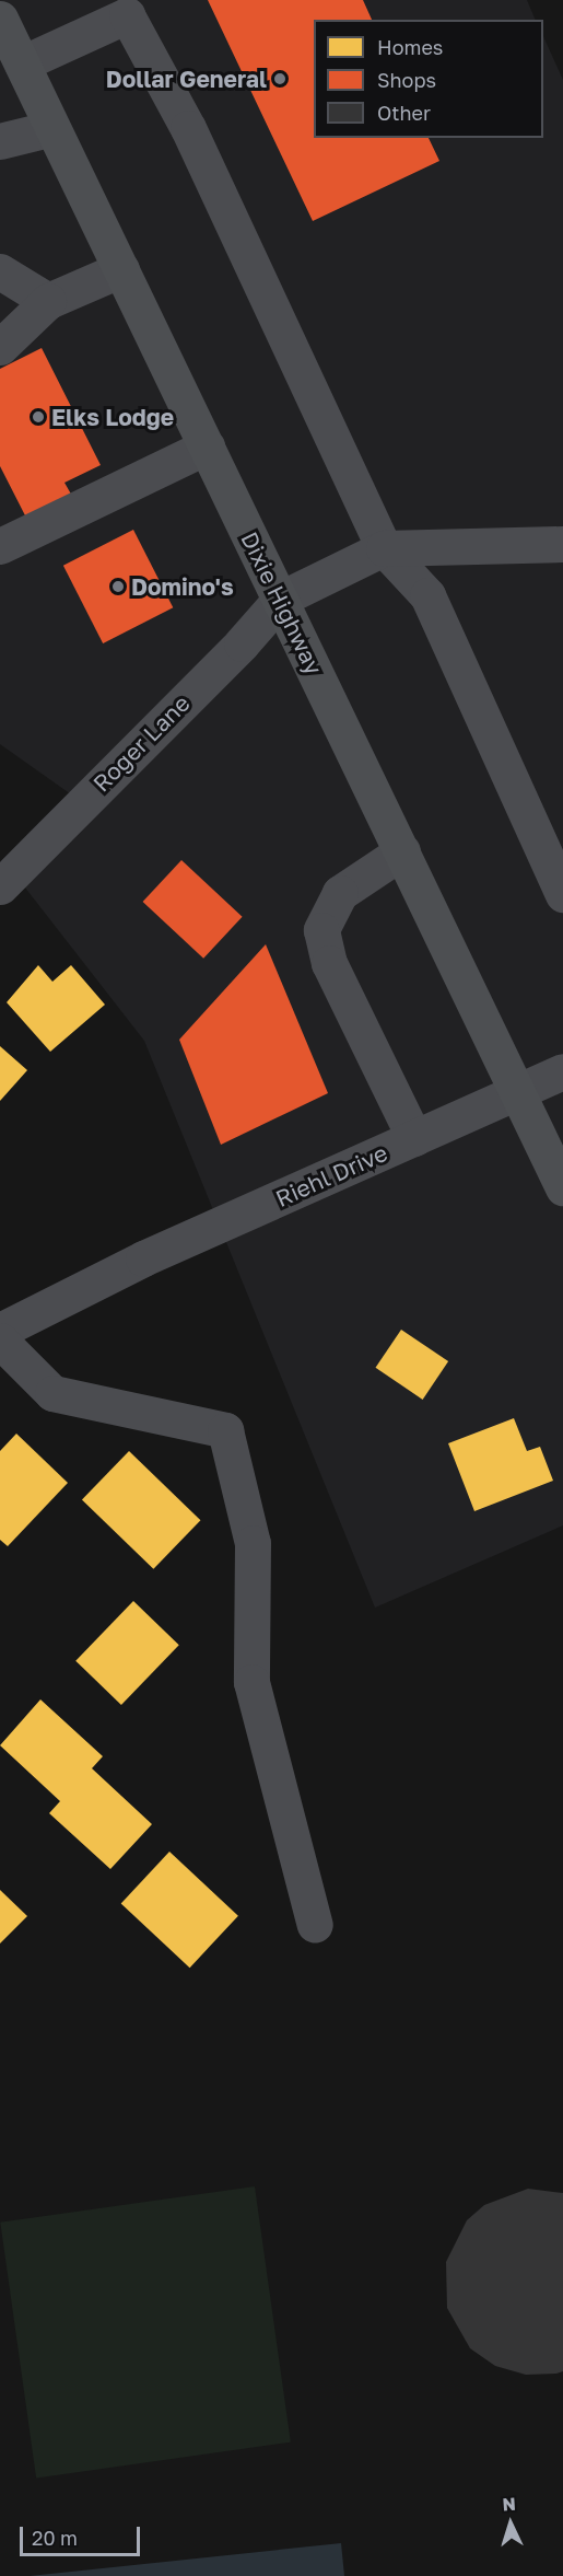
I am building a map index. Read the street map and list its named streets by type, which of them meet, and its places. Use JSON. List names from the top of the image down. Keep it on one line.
{"streets":{"main road":["Dixie Highway"],"street":["Roger Lane","Riehl Drive"]},"crossings":[["Dixie Highway","Roger Lane"],["Dixie Highway","Riehl Drive"]],"places":["Dollar General","Elks Lodge","Domino's"],"legend":["Homes","Shops","Other"],"scale_bar":"20 m","north":"top"}
